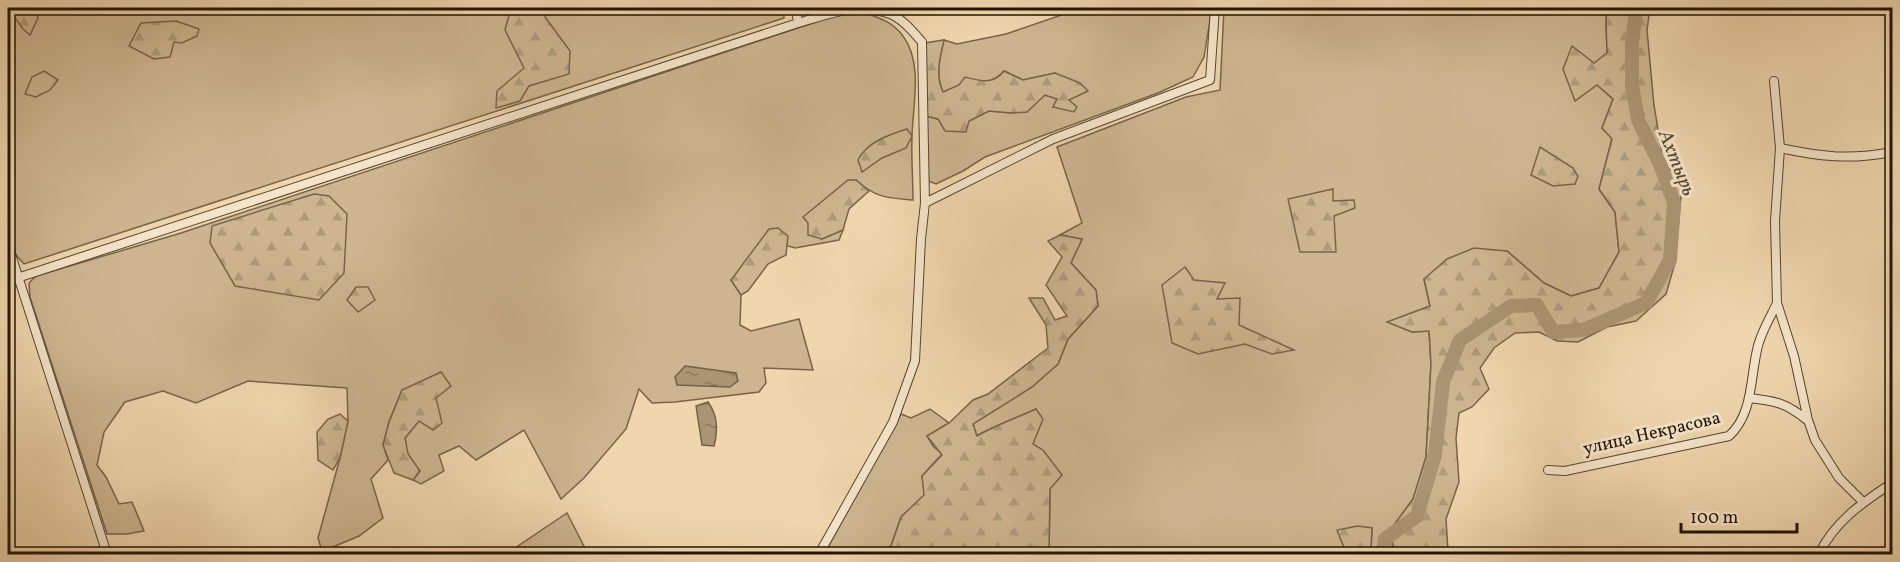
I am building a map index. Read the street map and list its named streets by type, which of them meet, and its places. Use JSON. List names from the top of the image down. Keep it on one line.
{"streets":{"street":["улица Некрасова"]},"water":["Ахтырь"],"scale_bar":"100 m"}
